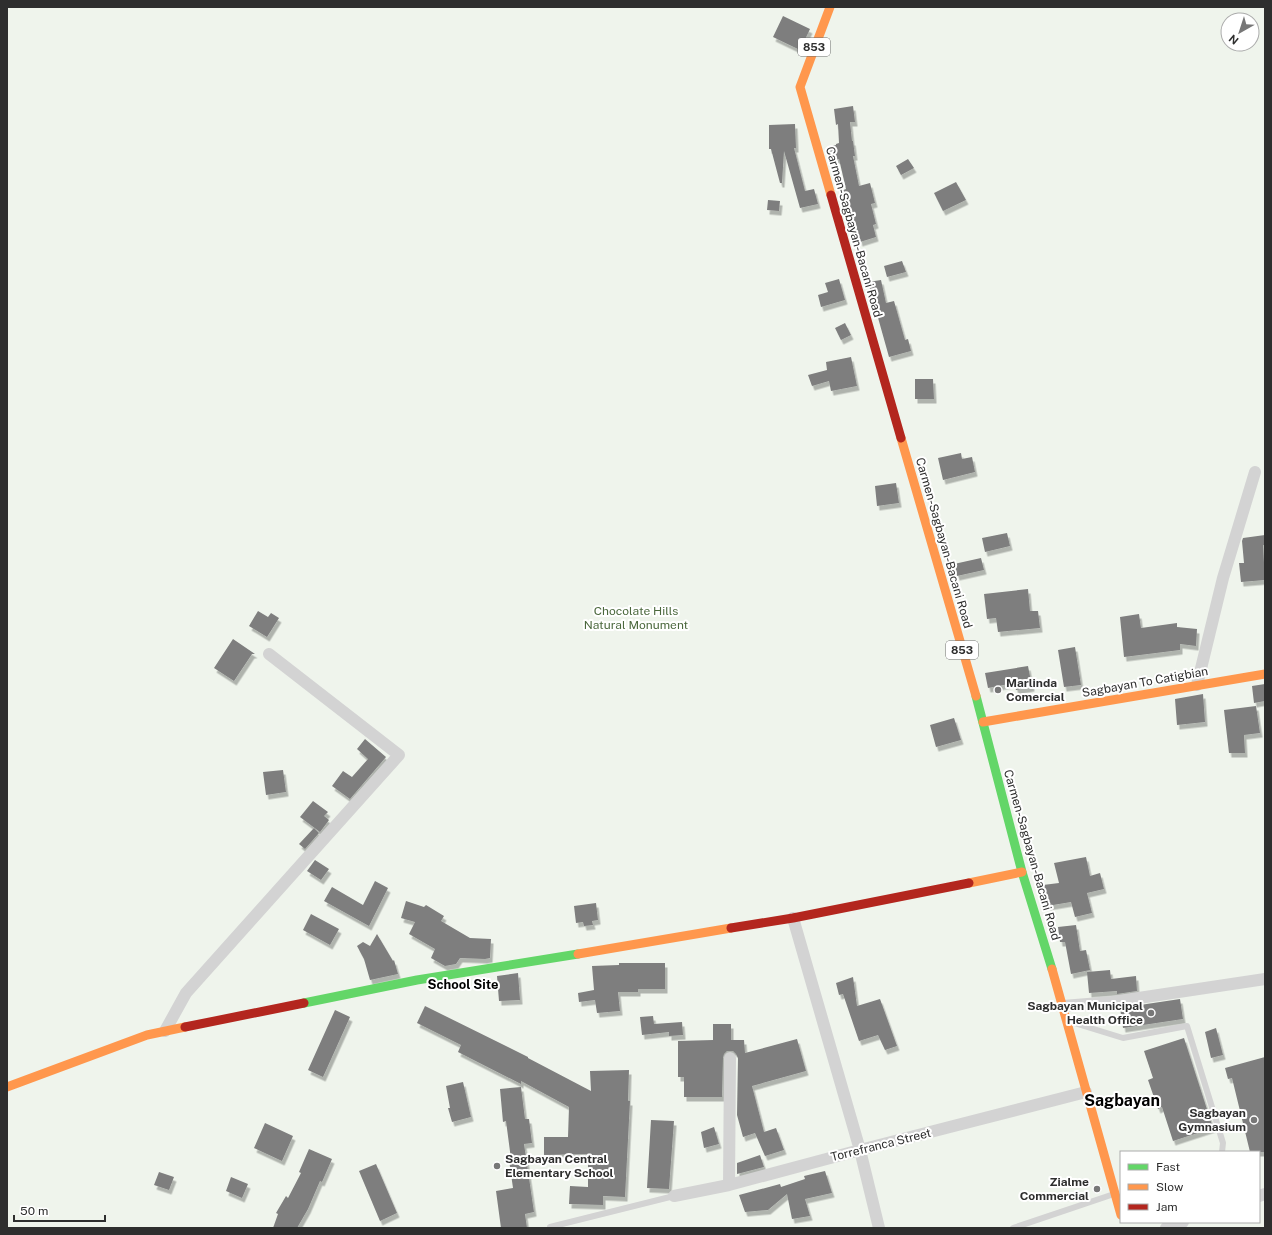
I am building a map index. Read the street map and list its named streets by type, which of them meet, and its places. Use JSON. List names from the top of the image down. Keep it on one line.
{"streets":{"main road":["853","Carmen-Sagbayan-Bacani Road","Sagbayan To Catigbian"],"street":["Torrefranca Street"]},"crossings":[["Carmen-Sagbayan-Bacani Road","Sagbayan To Catigbian"],["Carmen-Sagbayan-Bacani Road","Torrefranca Street"]],"districts":["School Site","Sagbayan"],"parks":["Chocolate Hills Natural Monument"],"places":["Marlinda Comercial","Sagbayan Municipal Health Office","Sagbayan Gymnasium","Sagbayan Central Elementary School","Zialme Commercial"],"legend":["Fast","Slow","Jam"],"scale_bar":"50 m","north":"bottom left"}
